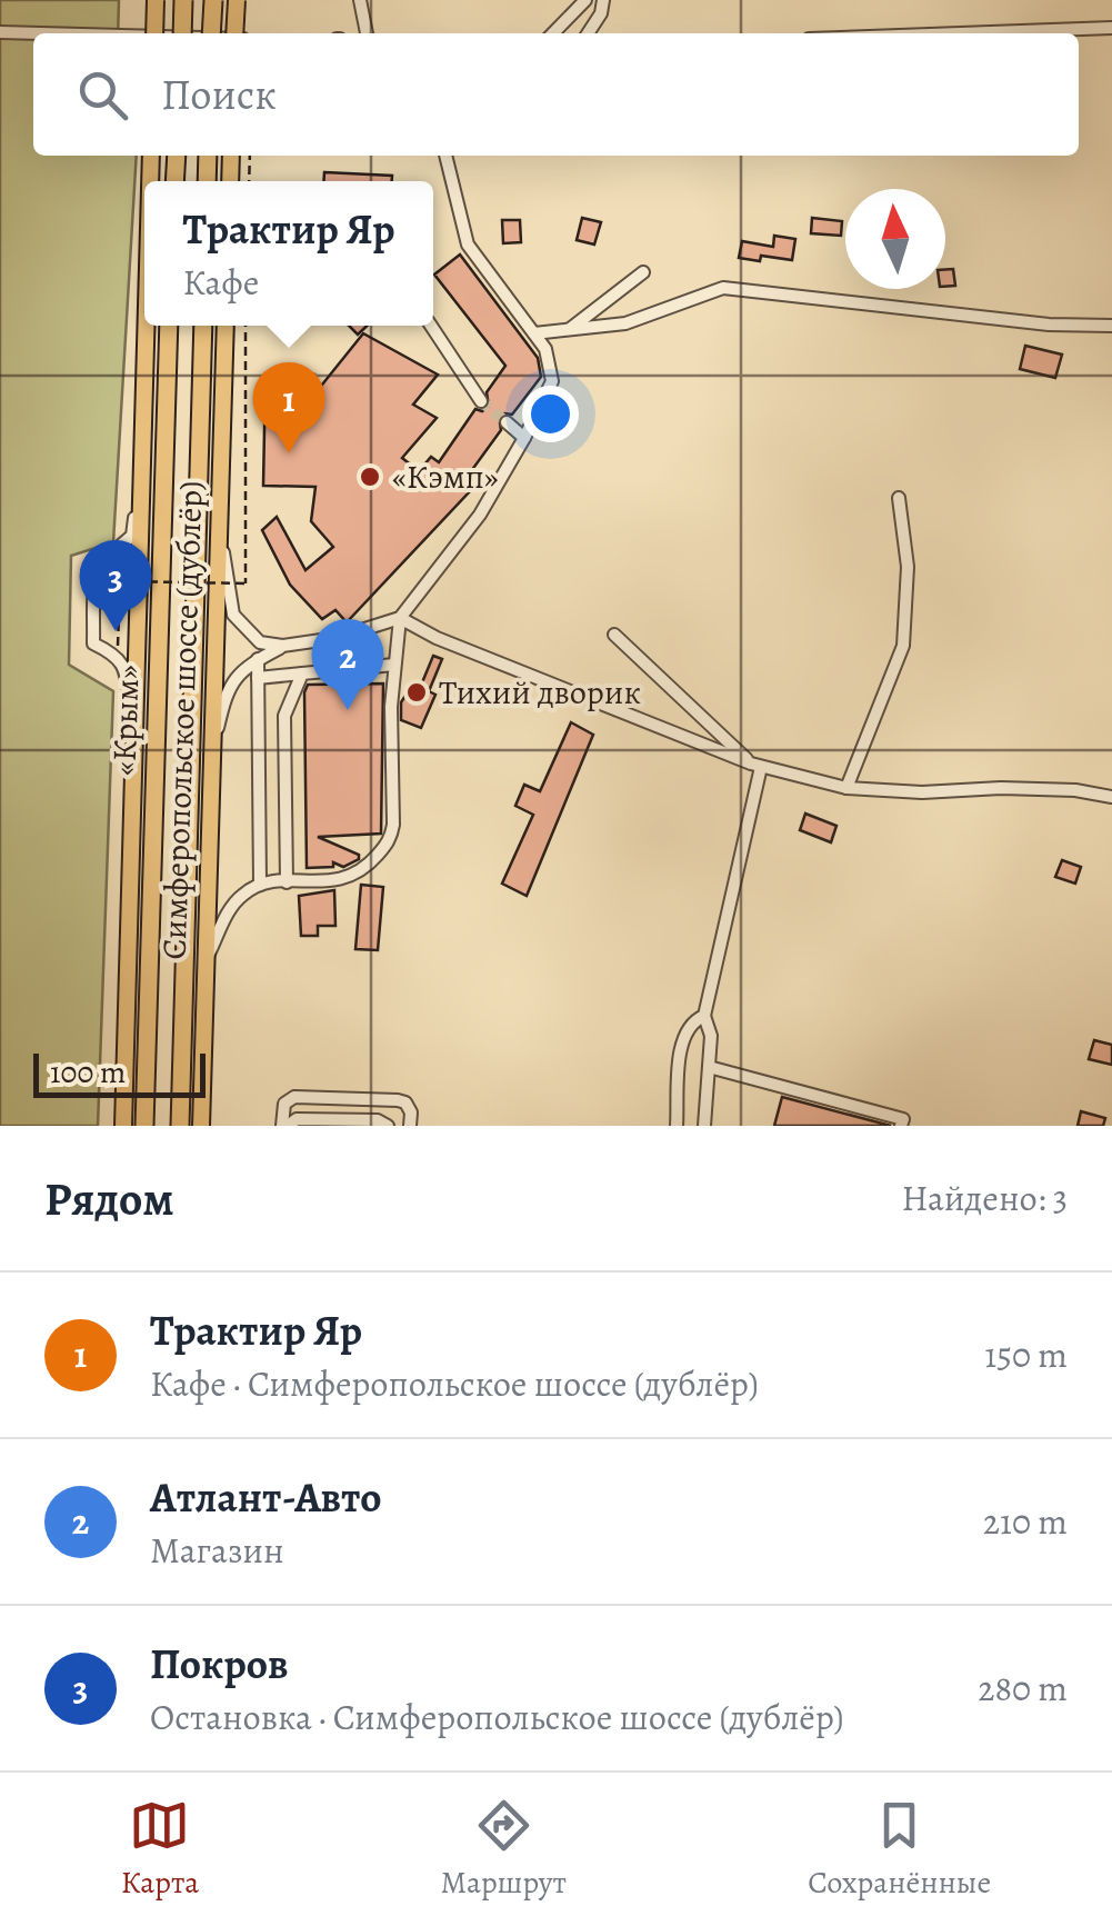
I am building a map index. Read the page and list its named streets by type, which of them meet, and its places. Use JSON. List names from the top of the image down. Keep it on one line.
{"streets":{"highway":["«Крым»"],"main road":["Симферопольское шоссе (дублёр)"]},"places":["«Кэмп»","Тихий дворик"],"scale_bar":"100 m","north":"top","page":{"search":"Поиск","popup":["Трактир Яр","Кафе"],"pins":["1","3","2"],"scale":"100 m","heading":["Рядом","Найдено: 3"],"list":[{"mark":"1","name":"Трактир Яр","note":"Кафе · Симферопольское шоссе (дублёр)","value":"150 m"},{"mark":"2","name":"Атлант-Авто","note":"Магазин","value":"210 m"},{"mark":"3","name":"Покров","note":"Остановка · Симферопольское шоссе (дублёр)","value":"280 m"}],"nav":["Карта","Маршрут","Сохранённые"]}}
